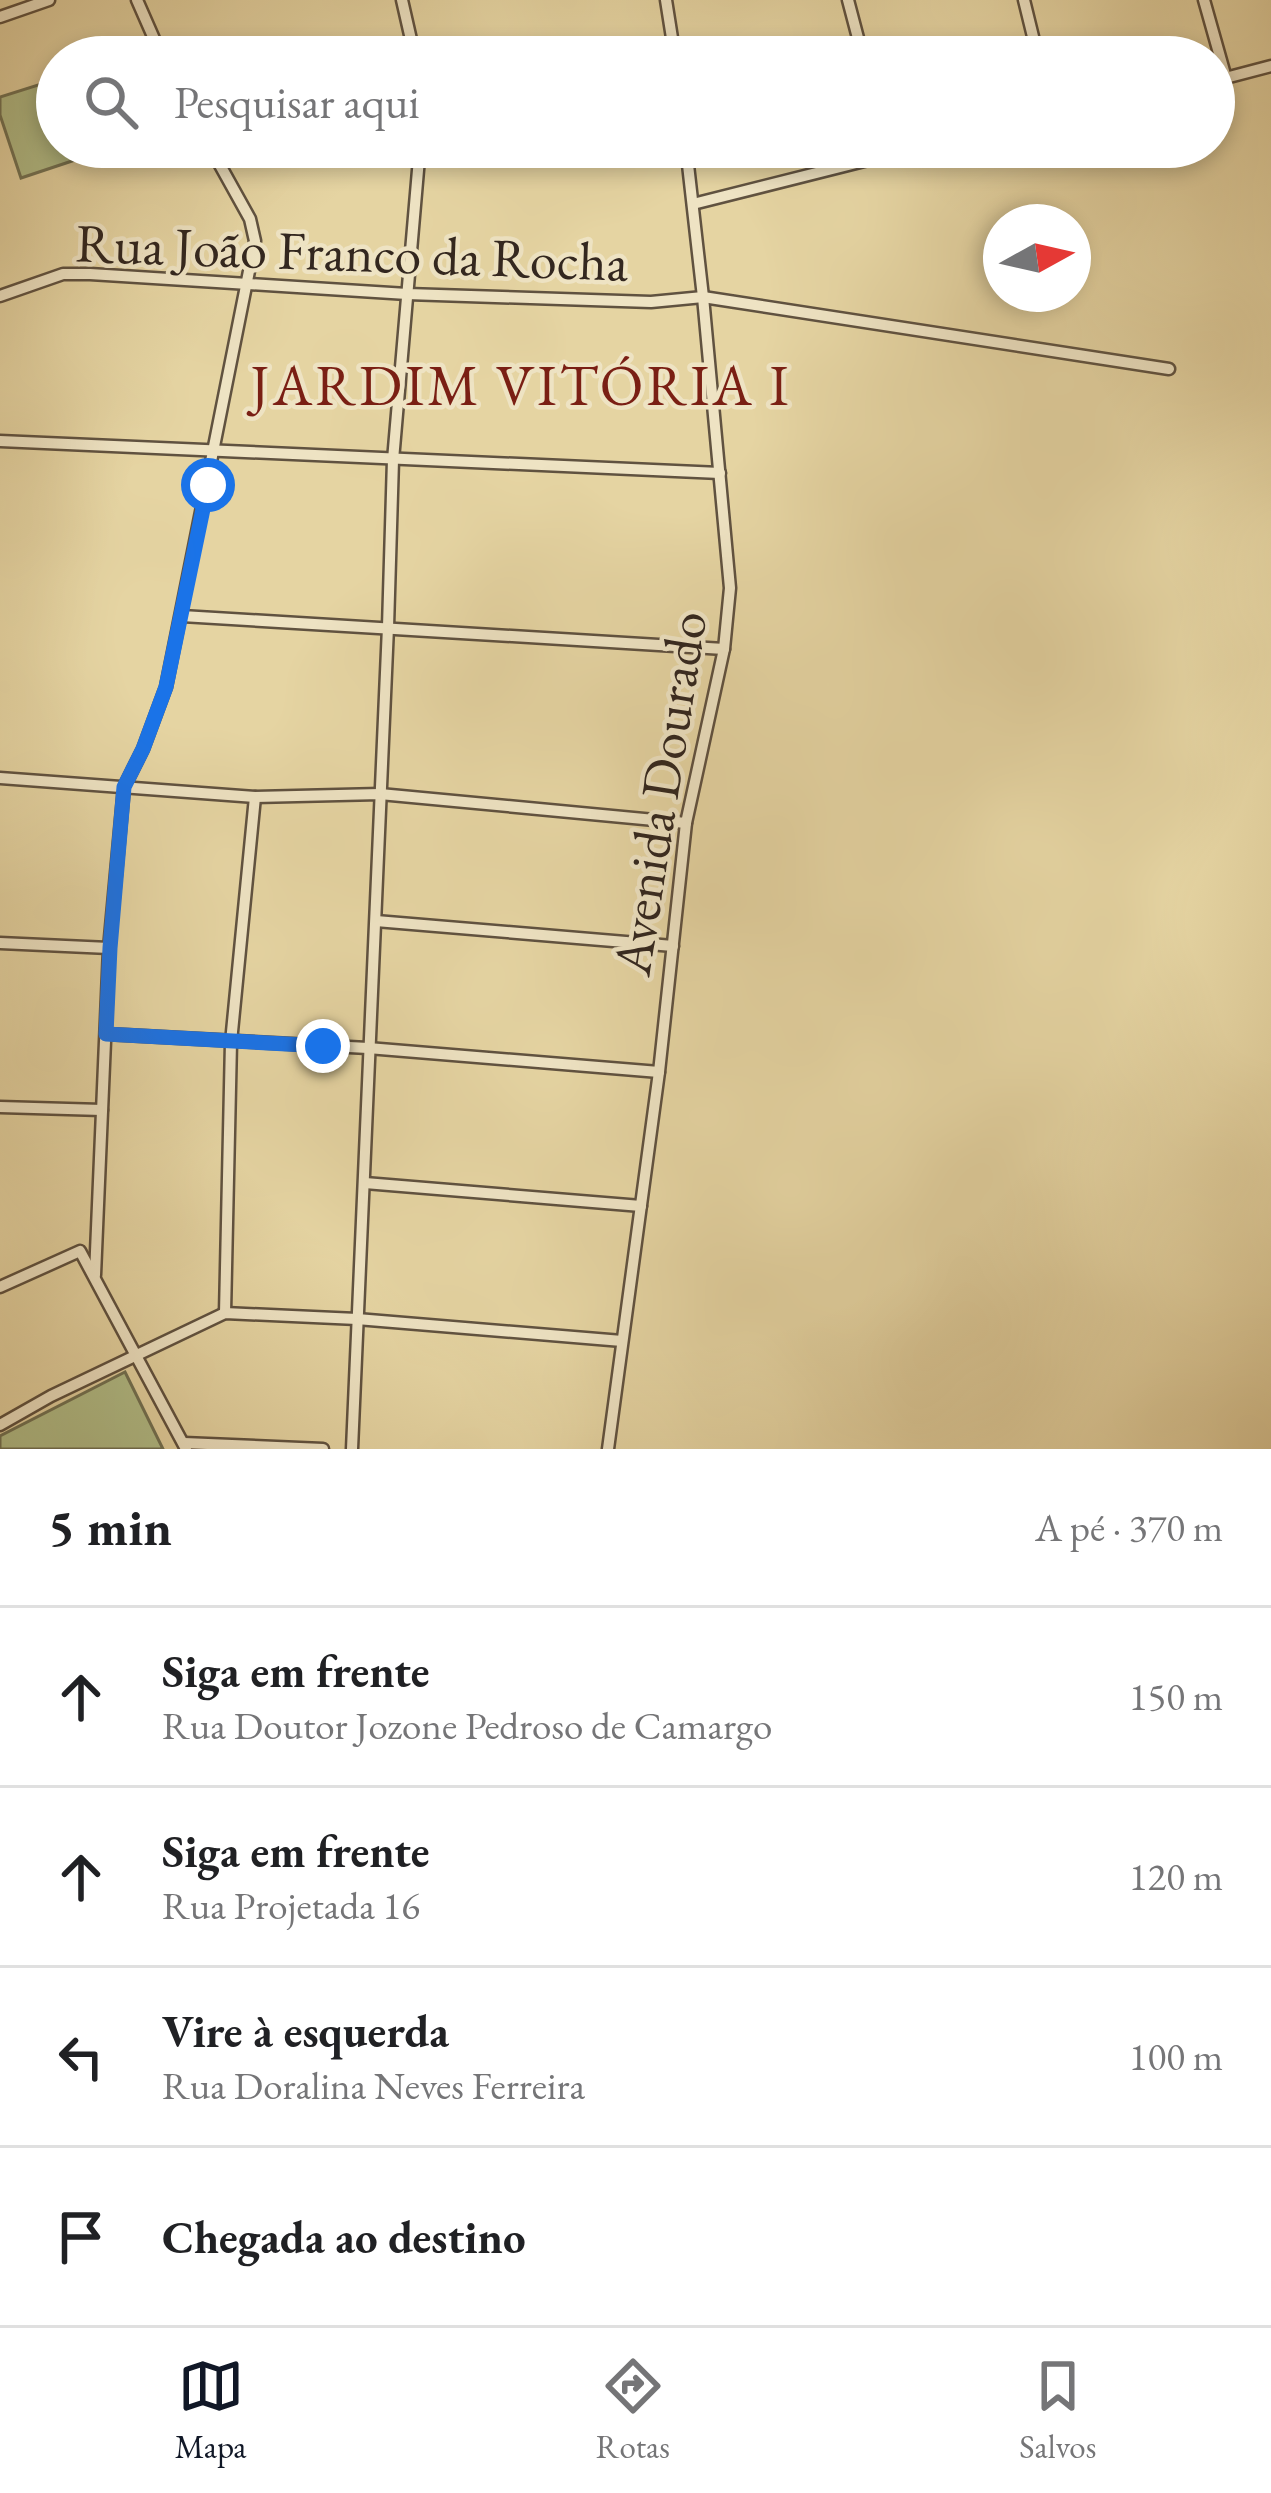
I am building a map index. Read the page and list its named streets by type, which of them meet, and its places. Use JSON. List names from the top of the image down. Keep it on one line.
{"streets":{"street":["Rua João Franco da Rocha","Avenida Dourado"]},"crossings":[["Rua João Franco da Rocha","Avenida Dourado"]],"districts":["JARDIM VITÓRIA I"],"north":"right","page":{"search":"Pesquisar aqui","heading":["5 min","A pé · 370 m"],"list":[["Siga em frente","Rua Doutor Jozone Pedroso de Camargo","150 m"],["Siga em frente","Rua Projetada 16","120 m"],["Vire à esquerda","Rua Doralina Neves Ferreira","100 m"],"Chegada ao destino"],"nav":["Mapa","Rotas","Salvos"]}}
